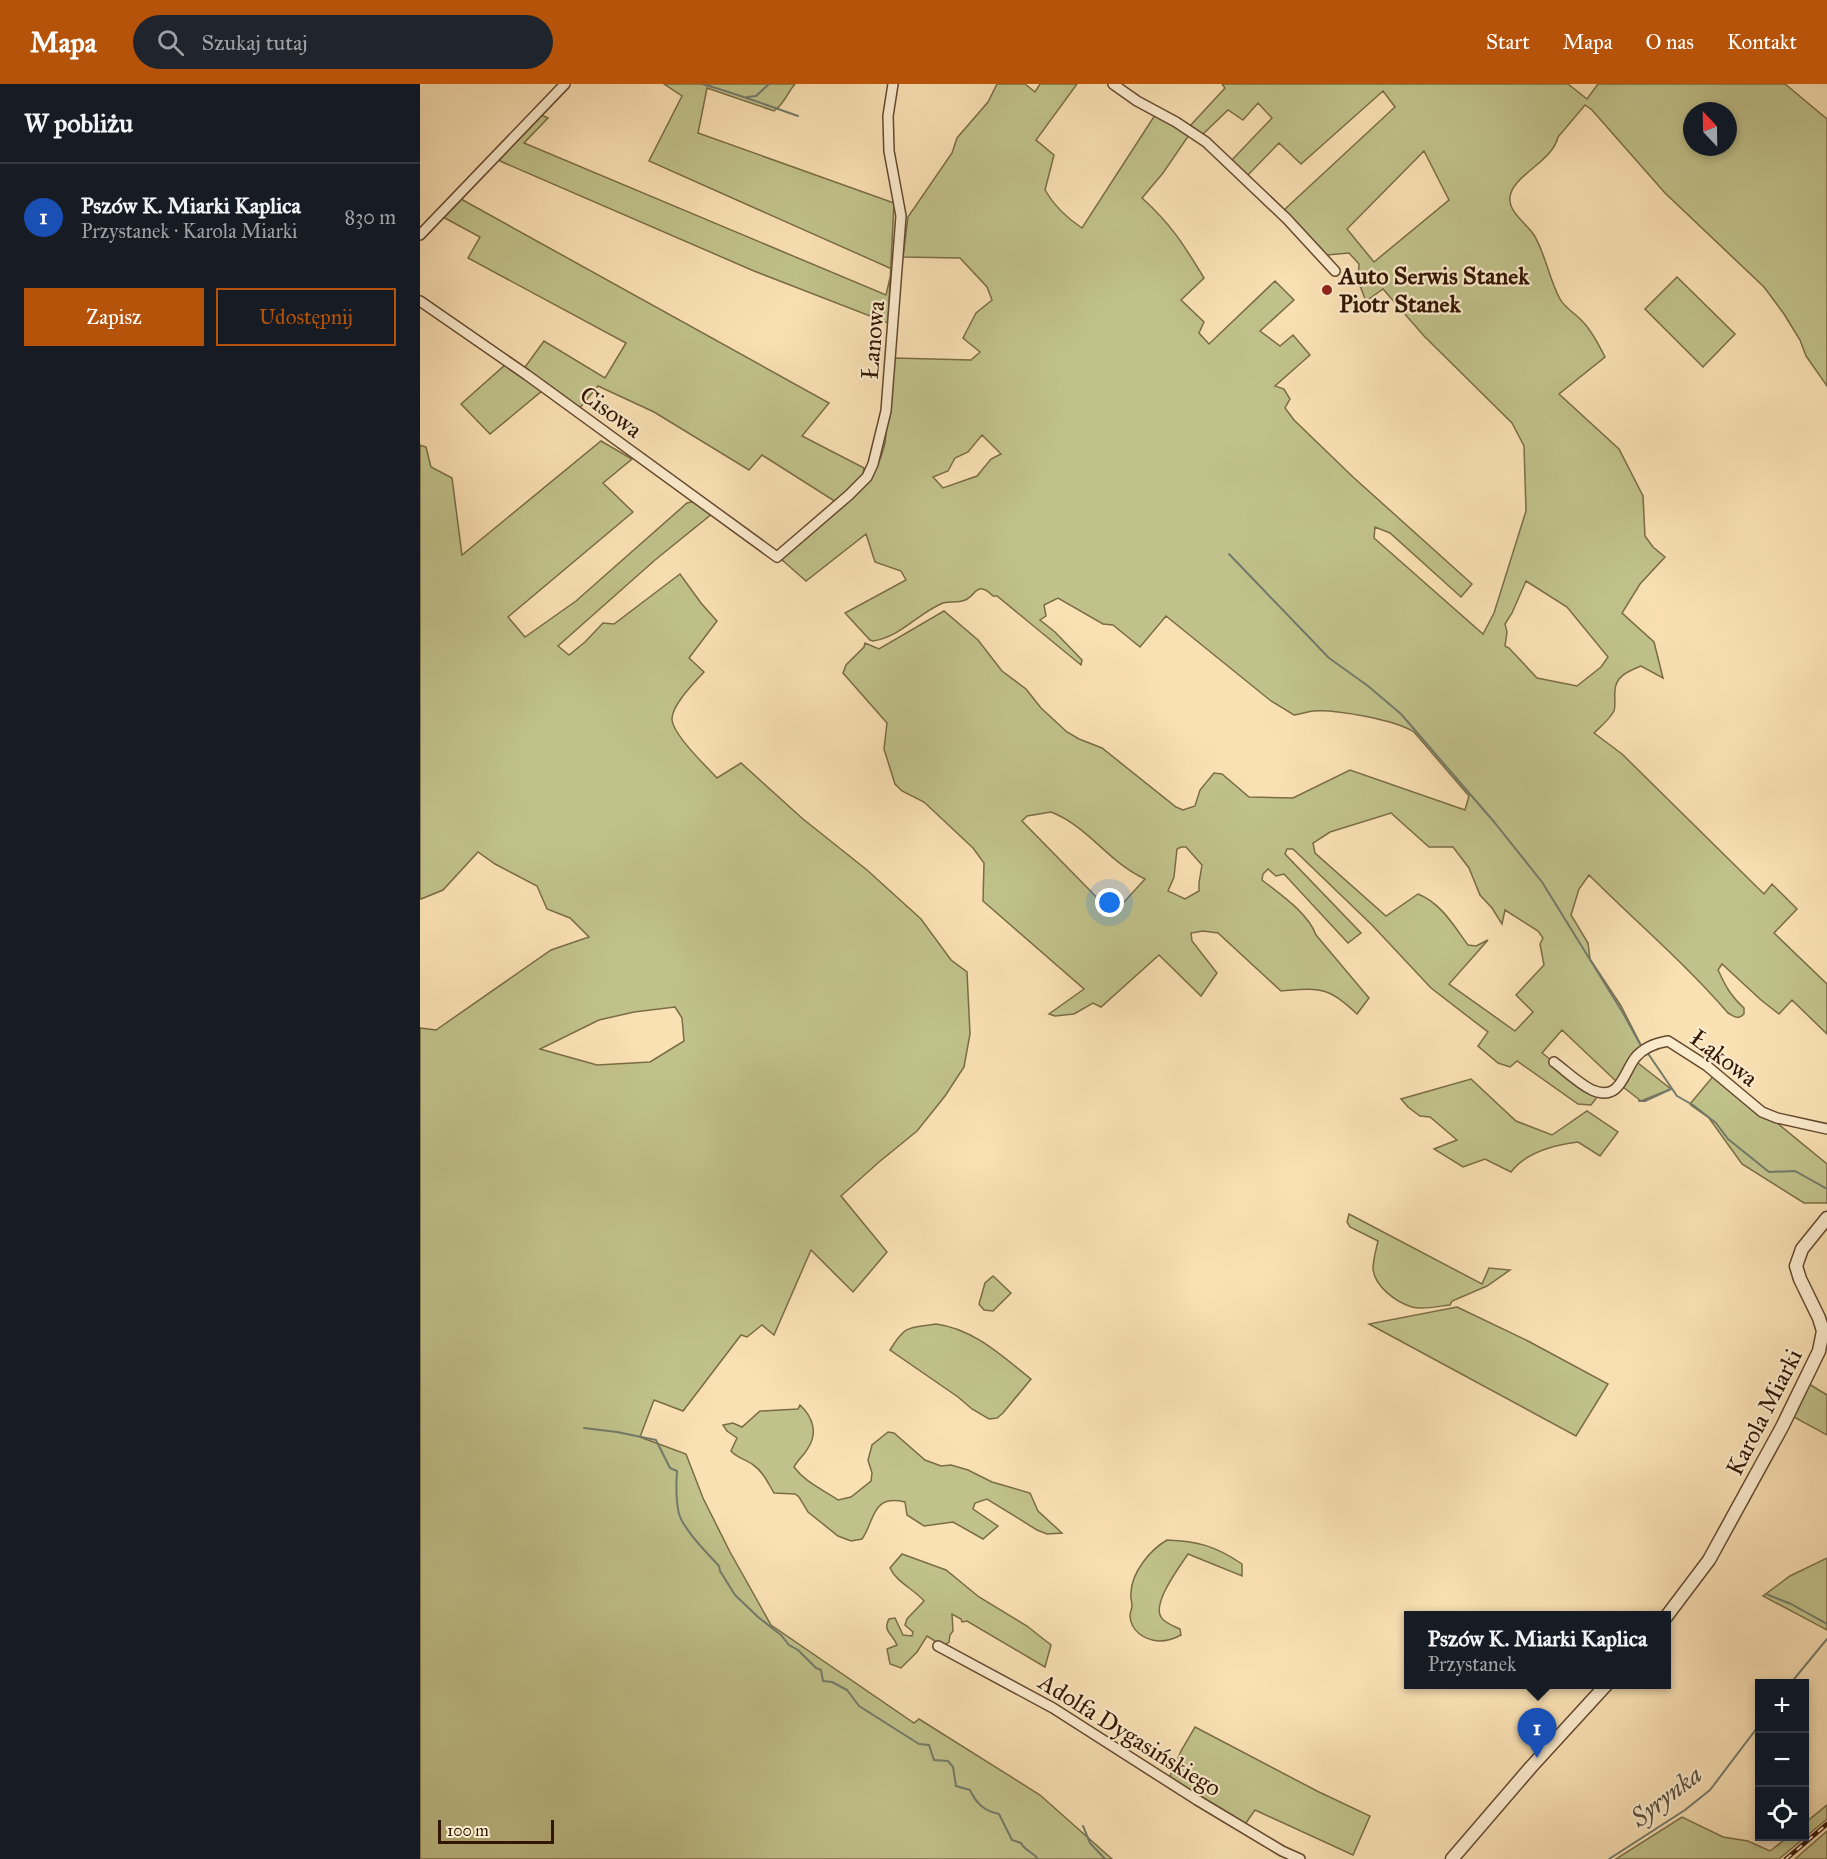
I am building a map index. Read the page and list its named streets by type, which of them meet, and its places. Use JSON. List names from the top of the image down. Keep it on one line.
{"streets":{"street":["Łanowa","Cisowa","Łąkowa","Karola Miarki","Adolfa Dygasińskiego"]},"crossings":[["Łanowa","Cisowa"]],"water":["Syrynka"],"places":["Auto Serwis Stanek Piotr Stanek"],"scale_bar":"100 m","north":"top","page":{"header":"Mapa","search":"Szukaj tutaj","nav":["Start","Mapa","O nas","Kontakt"],"heading":"W pobliżu","list":[{"mark":"1","name":"Pszów K. Miarki Kaplica","note":"Przystanek · Karola Miarki","value":"830 m"}],"buttons":["Zapisz","Udostępnij"],"popup":["Pszów K. Miarki Kaplica","Przystanek"],"map_buttons":["+","−"],"pins":"1","scale":"100 m"}}
